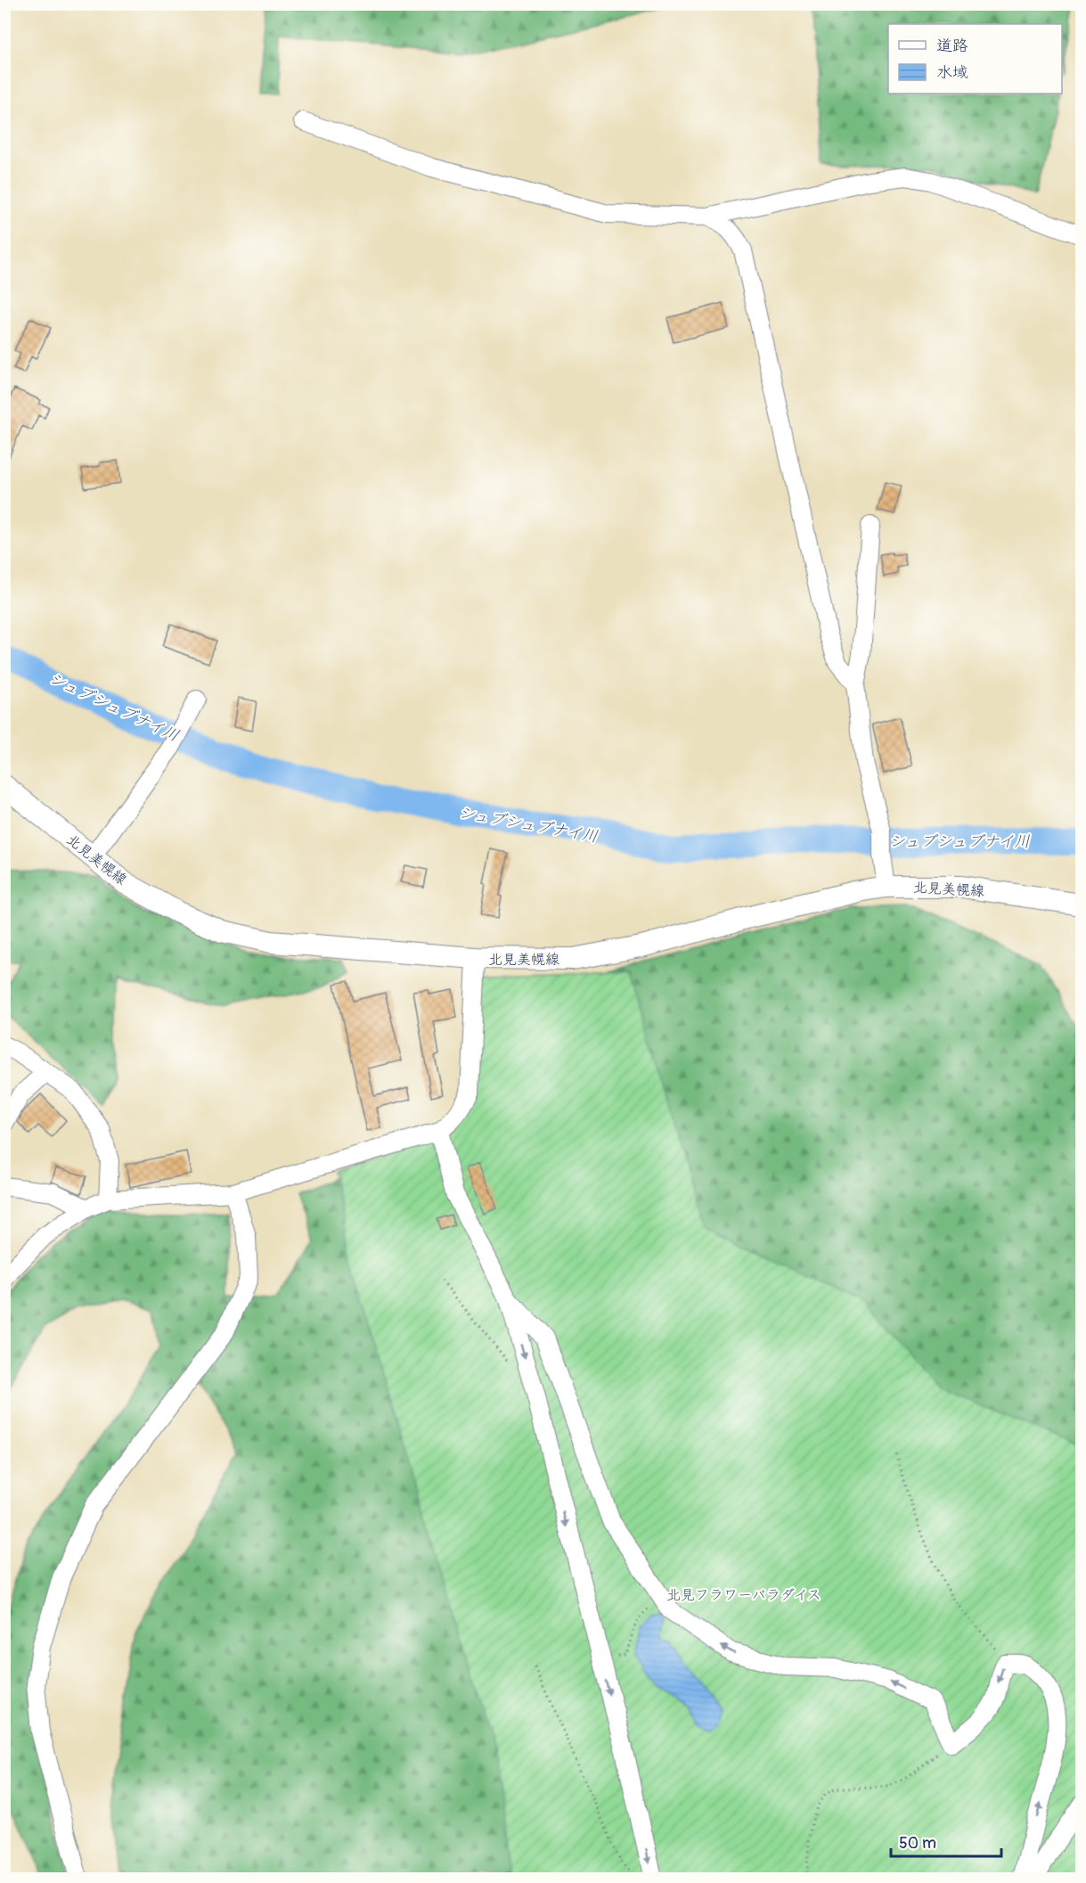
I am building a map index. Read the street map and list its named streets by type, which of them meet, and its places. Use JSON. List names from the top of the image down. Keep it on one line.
{"streets":{"main road":["北見美幌線"]},"water":["シュブシュブナイ川"],"parks":["北見フラワーパラダイス"],"legend":["道路","水域"],"scale_bar":"50 m"}
